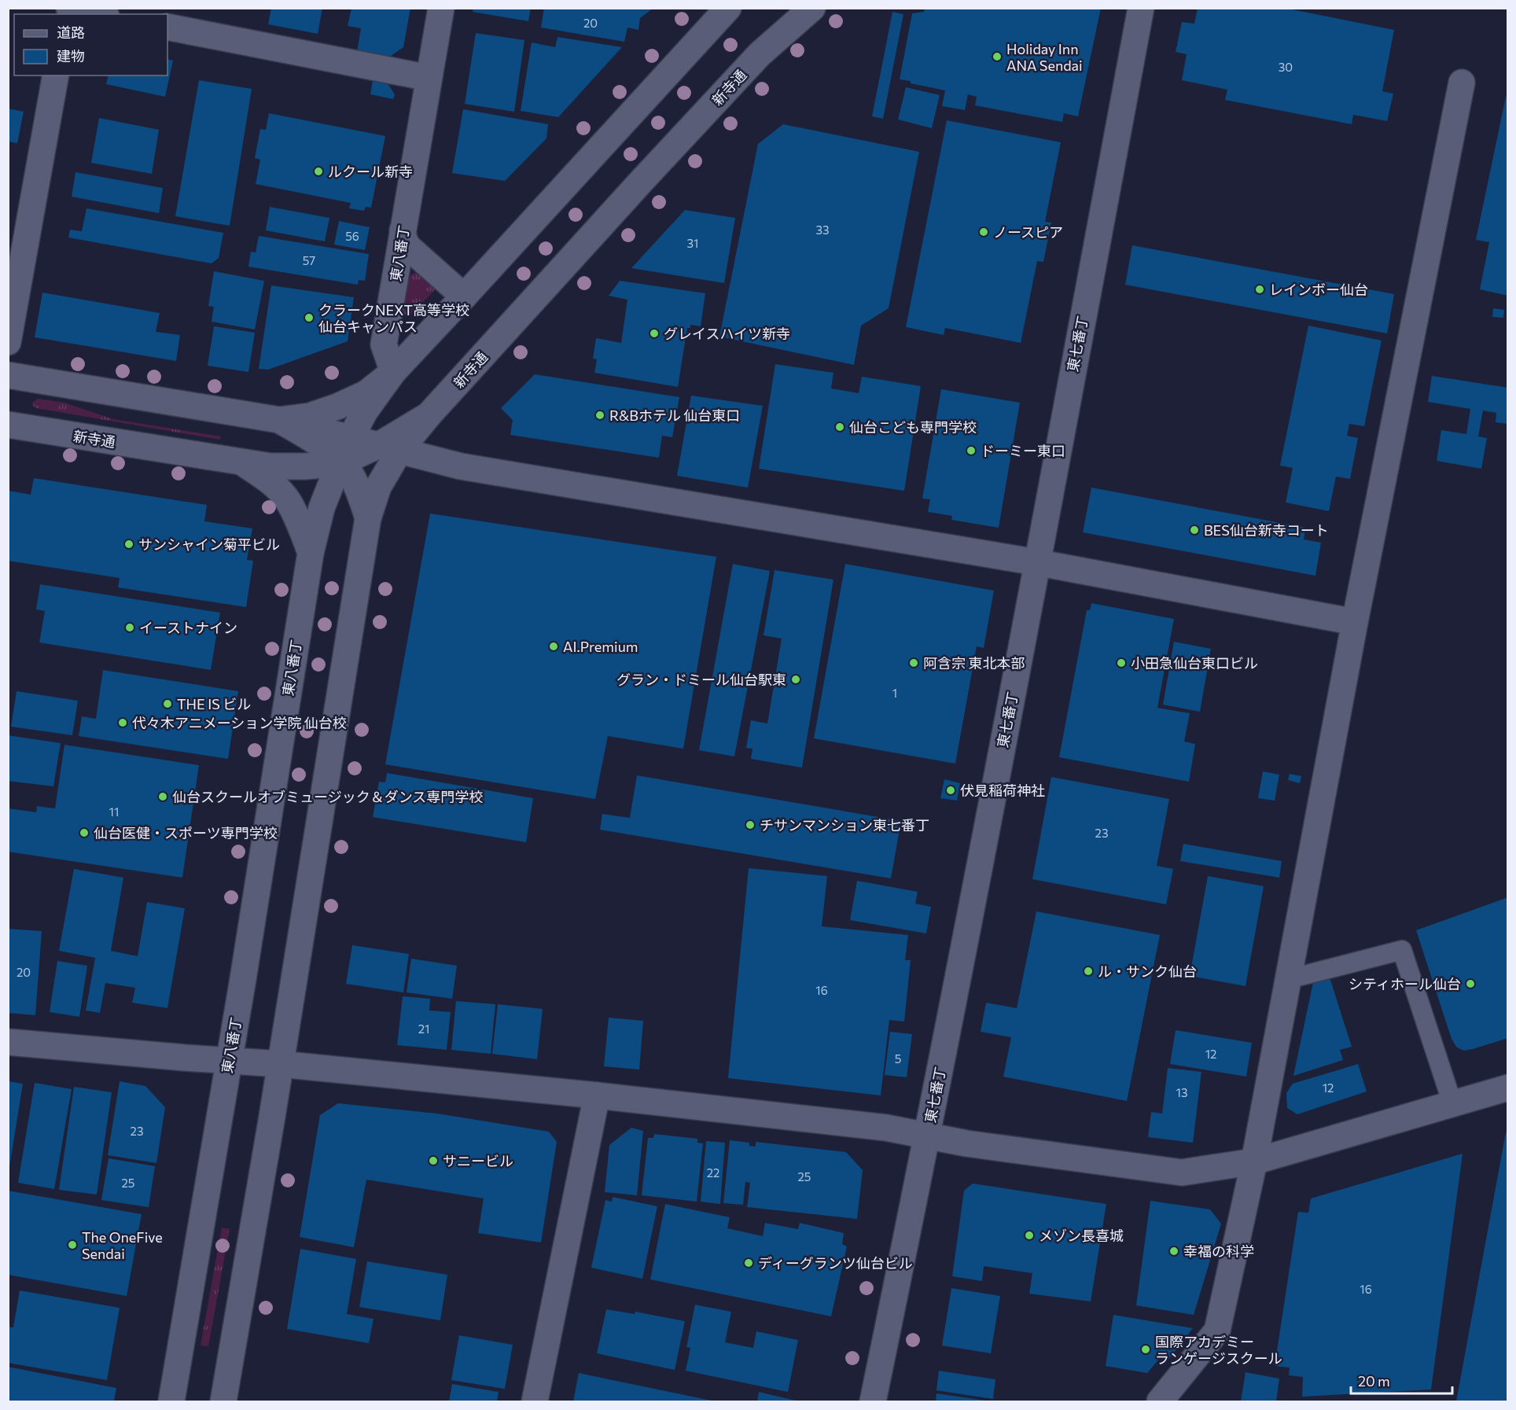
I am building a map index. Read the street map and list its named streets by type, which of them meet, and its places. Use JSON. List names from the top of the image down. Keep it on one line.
{"streets":{"street":["新寺通","東八番丁","東七番丁"]},"crossings":[["新寺通","東八番丁"]],"places":["Holiday Inn ANA Sendai","ルクール新寺","ノースピア","レインボー仙台","クラークNEXT高等学校 仙台キャンパス","グレイスハイツ新寺","R&Bホテル 仙台東口","仙台こども専門学校","ドーミー東口","BES仙台新寺コート","サンシャイン菊平ビル","イーストナイン","AI.Premium","阿含宗 東北本部","小田急仙台東口ビル","グラン・ドミール仙台駅東","THE IS ビル","代々木アニメーション学院 仙台校","伏見稲荷神社","仙台スクールオブミュージック＆ダンス専門学校","チサンマンション東七番丁","仙台医健・スポーツ専門学校","ル・サンク仙台","シティホール仙台","サニービル","メゾン長喜城","The OneFive Sendai","幸福の科学","ディーグランツ仙台ビル","国際アカデミー ランゲージスクール"],"house_numbers":["20","30","33","56","31","57","1","11","23","20","16","21","12","5","12","13","23","22","25","25","16"],"legend":["道路","建物"],"scale_bar":"20 m"}
